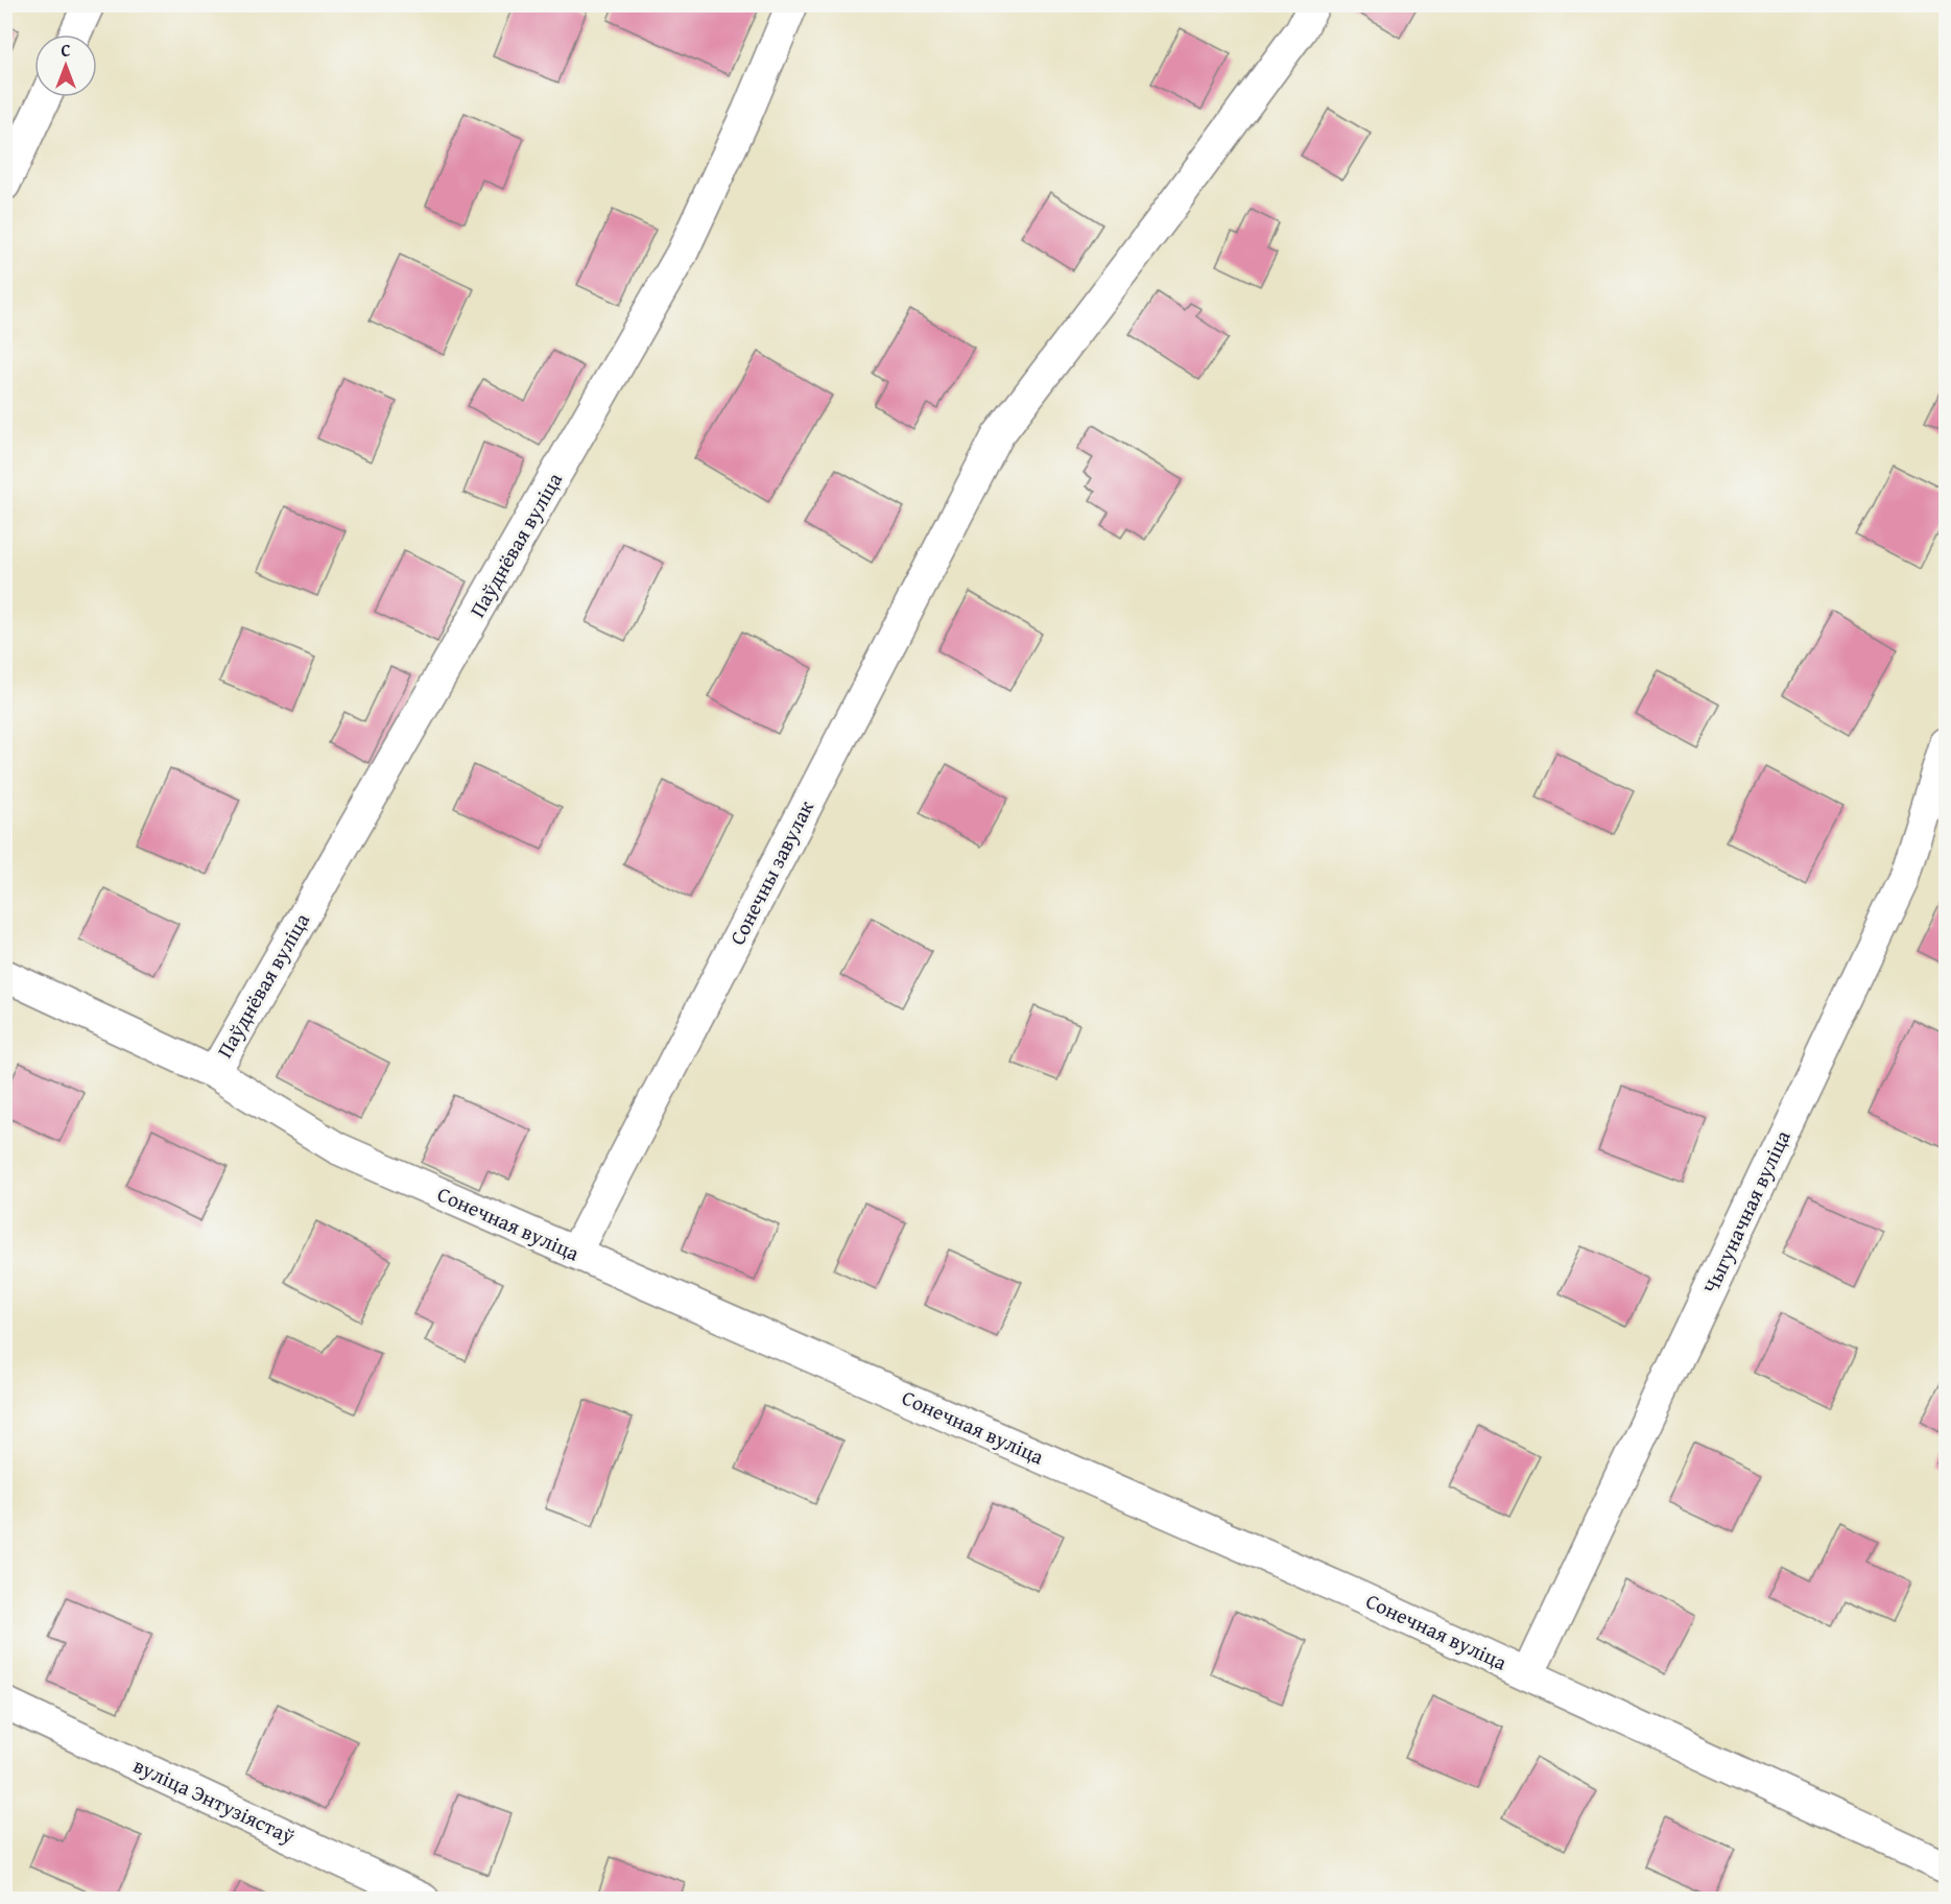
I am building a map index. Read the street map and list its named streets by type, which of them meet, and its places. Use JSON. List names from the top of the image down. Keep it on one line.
{"streets":{"street":["Паўднёвая вуліца","Сонечны завулак","Чыгуначная вуліца","Сонечная вуліца","вуліца Энтузіястаў"]},"crossings":[["Паўднёвая вуліца","Сонечная вуліца"],["Сонечны завулак","Сонечная вуліца"],["Чыгуначная вуліца","Сонечная вуліца"]],"north":"top"}
